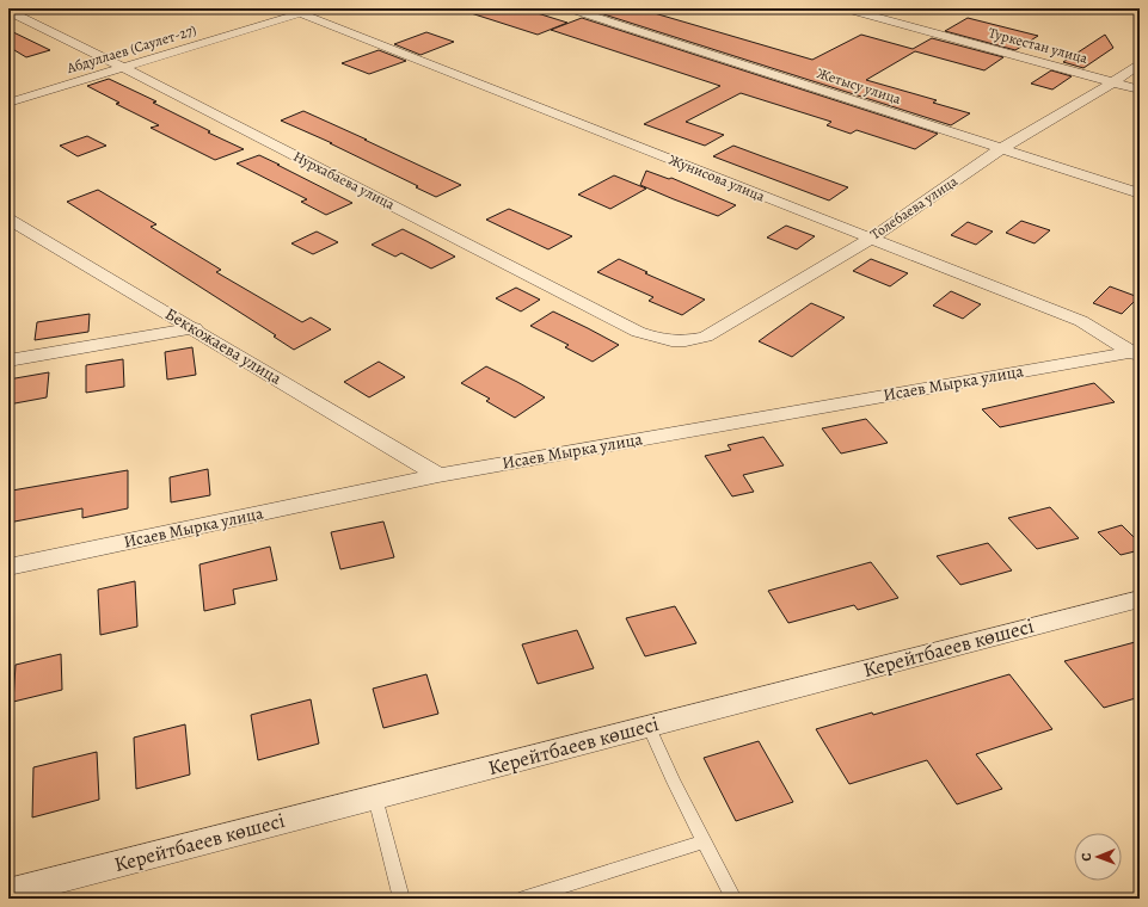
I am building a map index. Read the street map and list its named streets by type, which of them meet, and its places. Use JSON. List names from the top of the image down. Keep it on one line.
{"streets":{"street":["Туркестан улица","Абдуллаев (Саулет-27)","Жетысу улица","Жунисова улица","Нурхабаева улица","Толебаева улица","Беккожаева улица","Исаев Мырка улица","Керейтбаеев көшесі"]},"crossings":[["Туркестан улица","Толебаева улица"],["Абдуллаев (Саулет-27)","Жунисова улица"],["Абдуллаев (Саулет-27)","Нурхабаева улица"],["Жетысу улица","Толебаева улица"],["Жунисова улица","Толебаева улица"],["Жунисова улица","Исаев Мырка улица"],["Нурхабаева улица","Толебаева улица"],["Беккожаева улица","Исаев Мырка улица"]],"north":"left"}
